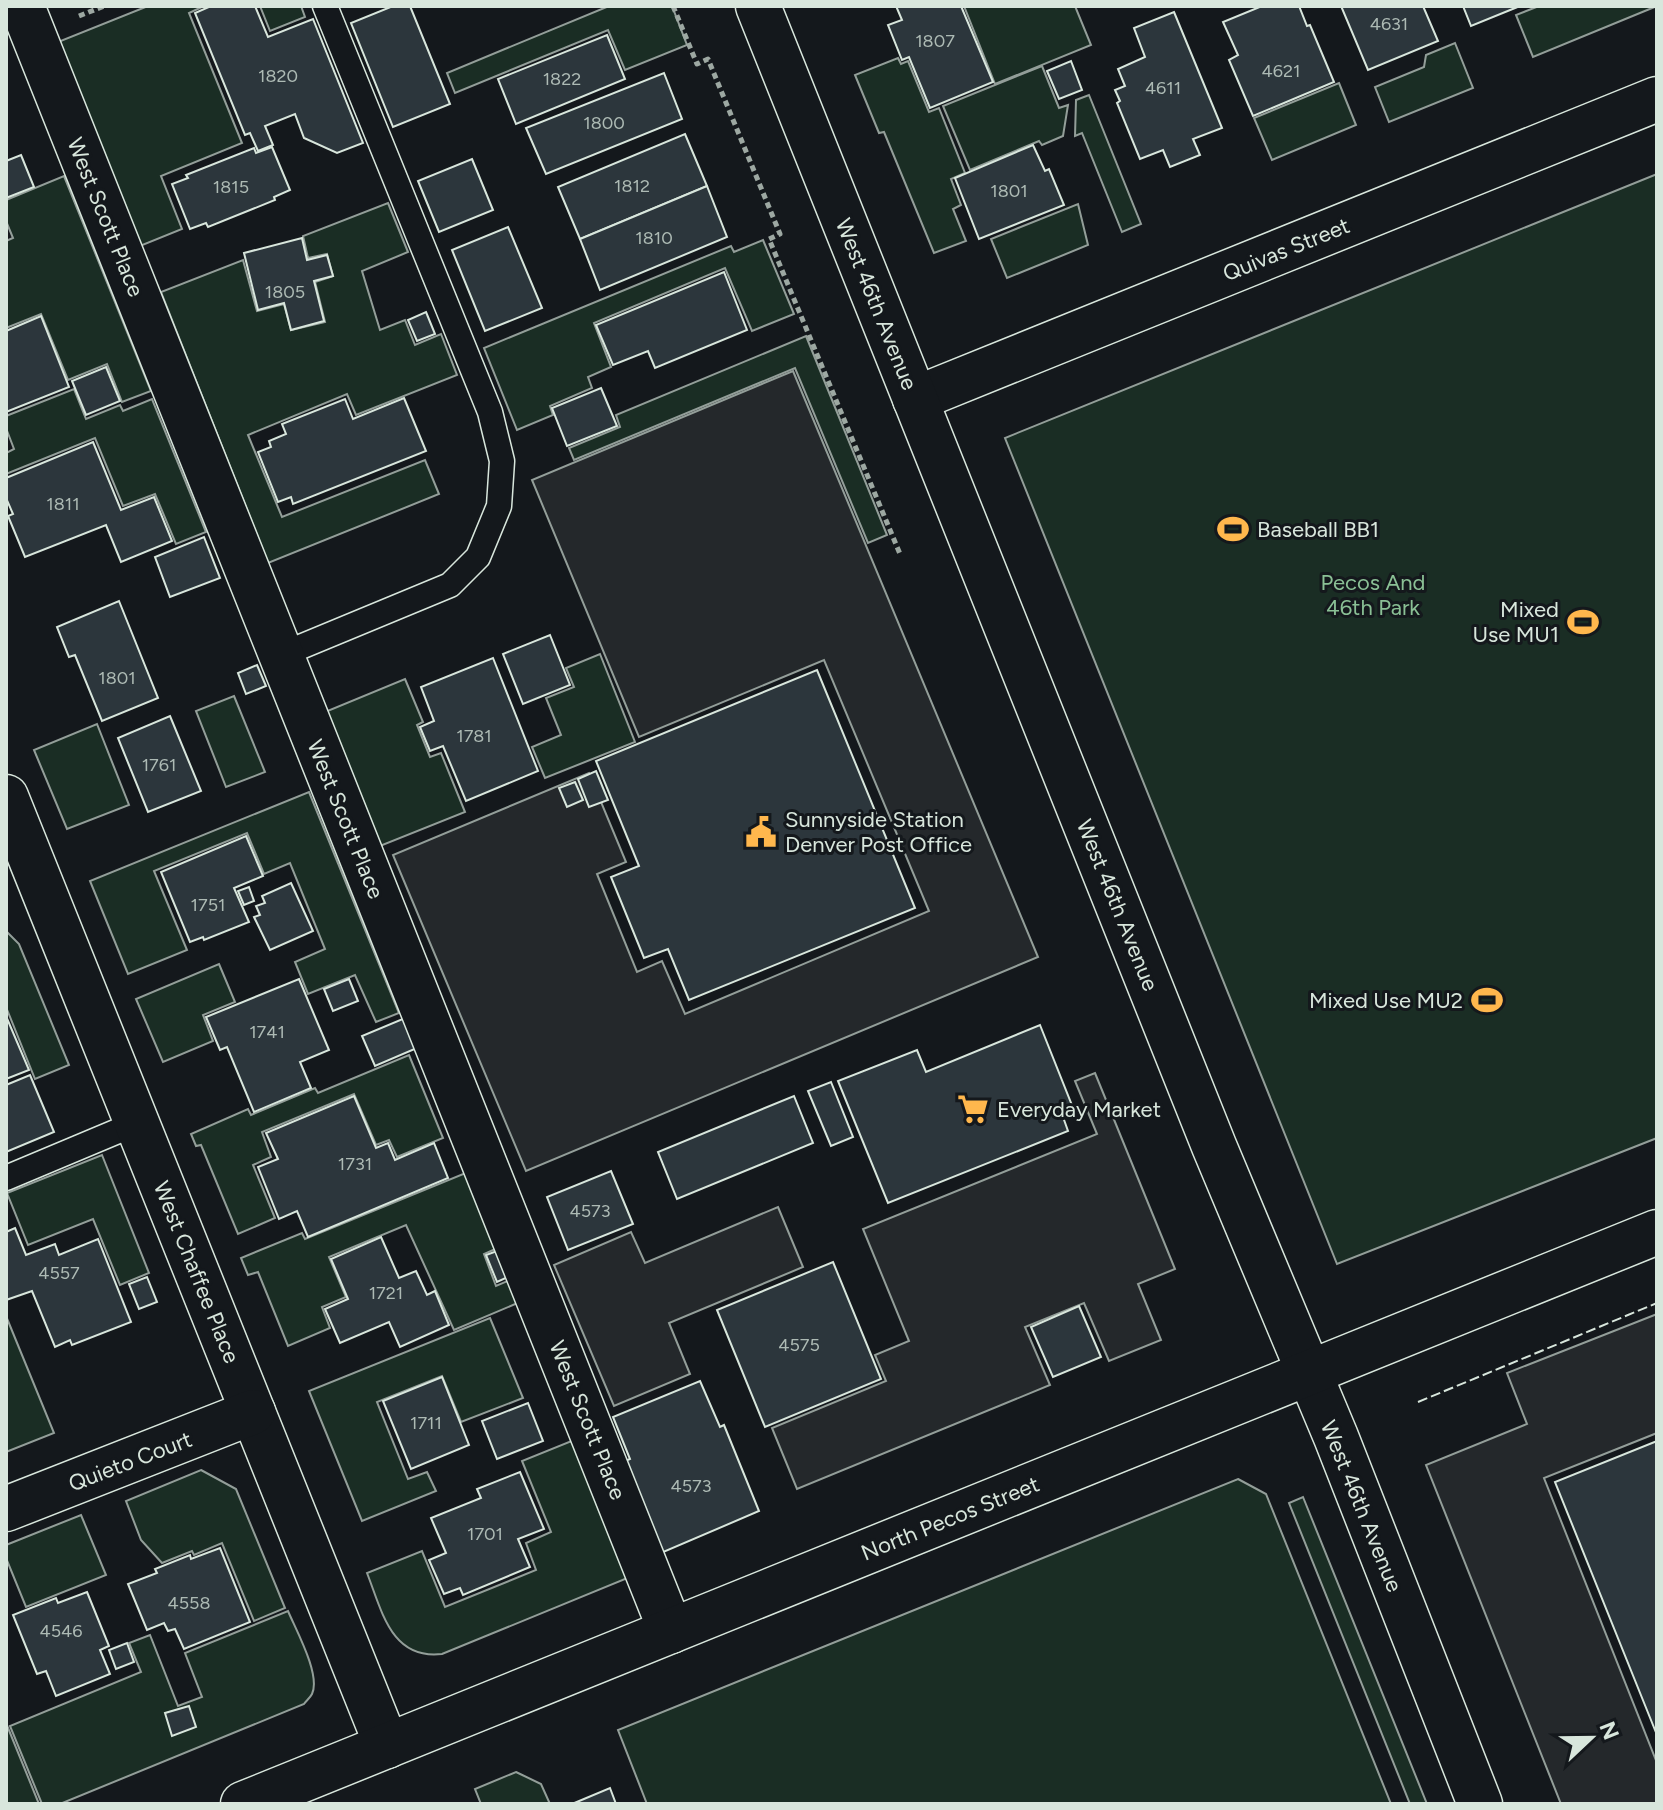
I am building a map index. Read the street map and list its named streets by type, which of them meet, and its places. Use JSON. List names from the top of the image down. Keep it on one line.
{"streets":{"street":["West Scott Place","Quivas Street","West 46th Avenue","West Chaffee Place","Quieto Court","North Pecos Street"]},"crossings":[["West Scott Place","North Pecos Street"],["Quivas Street","West 46th Avenue"],["West 46th Avenue","North Pecos Street"],["West Chaffee Place","Quieto Court"],["West Chaffee Place","North Pecos Street"]],"parks":["Pecos And 46th Park"],"places":{"sports":["Baseball BB1","Mixed Use MU1","Mixed Use MU2"],"public building":["Sunnyside Station Denver Post Office"],"supermarket":["Everyday Market"]},"house_numbers":["4631","1807","4621","1820","1822","4611","1800","1812","1815","1801","1810","1805","1811","1801","1781","1761","1751","1741","1731","4573","4557","1721","4575","1711","4573","1701","4558","4546"],"north":"right"}
